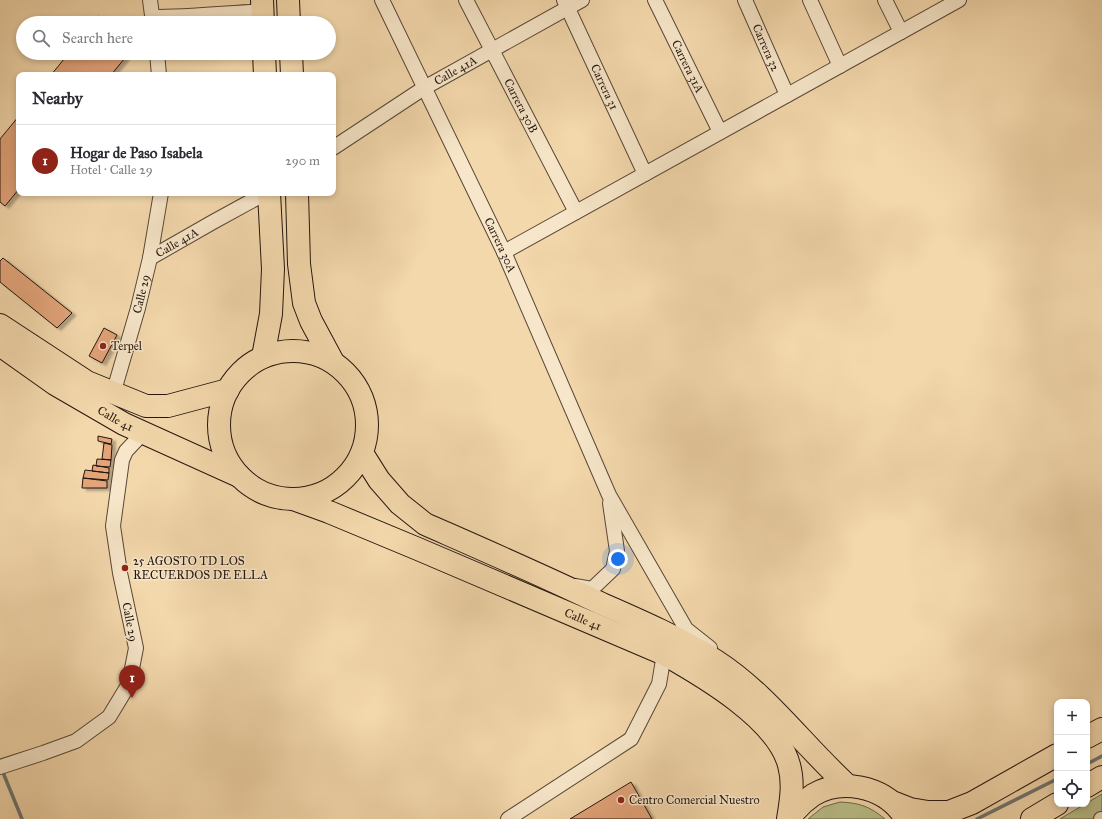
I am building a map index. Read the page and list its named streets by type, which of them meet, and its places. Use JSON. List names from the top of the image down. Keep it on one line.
{"streets":{"main road":["Calle 41"],"street":["Carrera 32","Carrera 31A","Calle 41A","Carrera 31","Carrera 30B","Carrera 30A","Calle 29"]},"crossings":[["Calle 41A","Carrera 31"],["Calle 41A","Carrera 30B"],["Calle 41A","Carrera 30A"],["Calle 41A","Calle 29"],["Calle 29","Calle 41"]],"places":["Terpel","25 AGOSTO TD LOS RECUERDOS DE ELLA","Centro Comercial Nuestro"],"page":{"search":"Search here","heading":"Nearby","list":[{"mark":"1","name":"Hogar de Paso Isabela","note":"Hotel · Calle 29","value":"290 m"}],"pins":"1","map_buttons":["+","−"]}}
